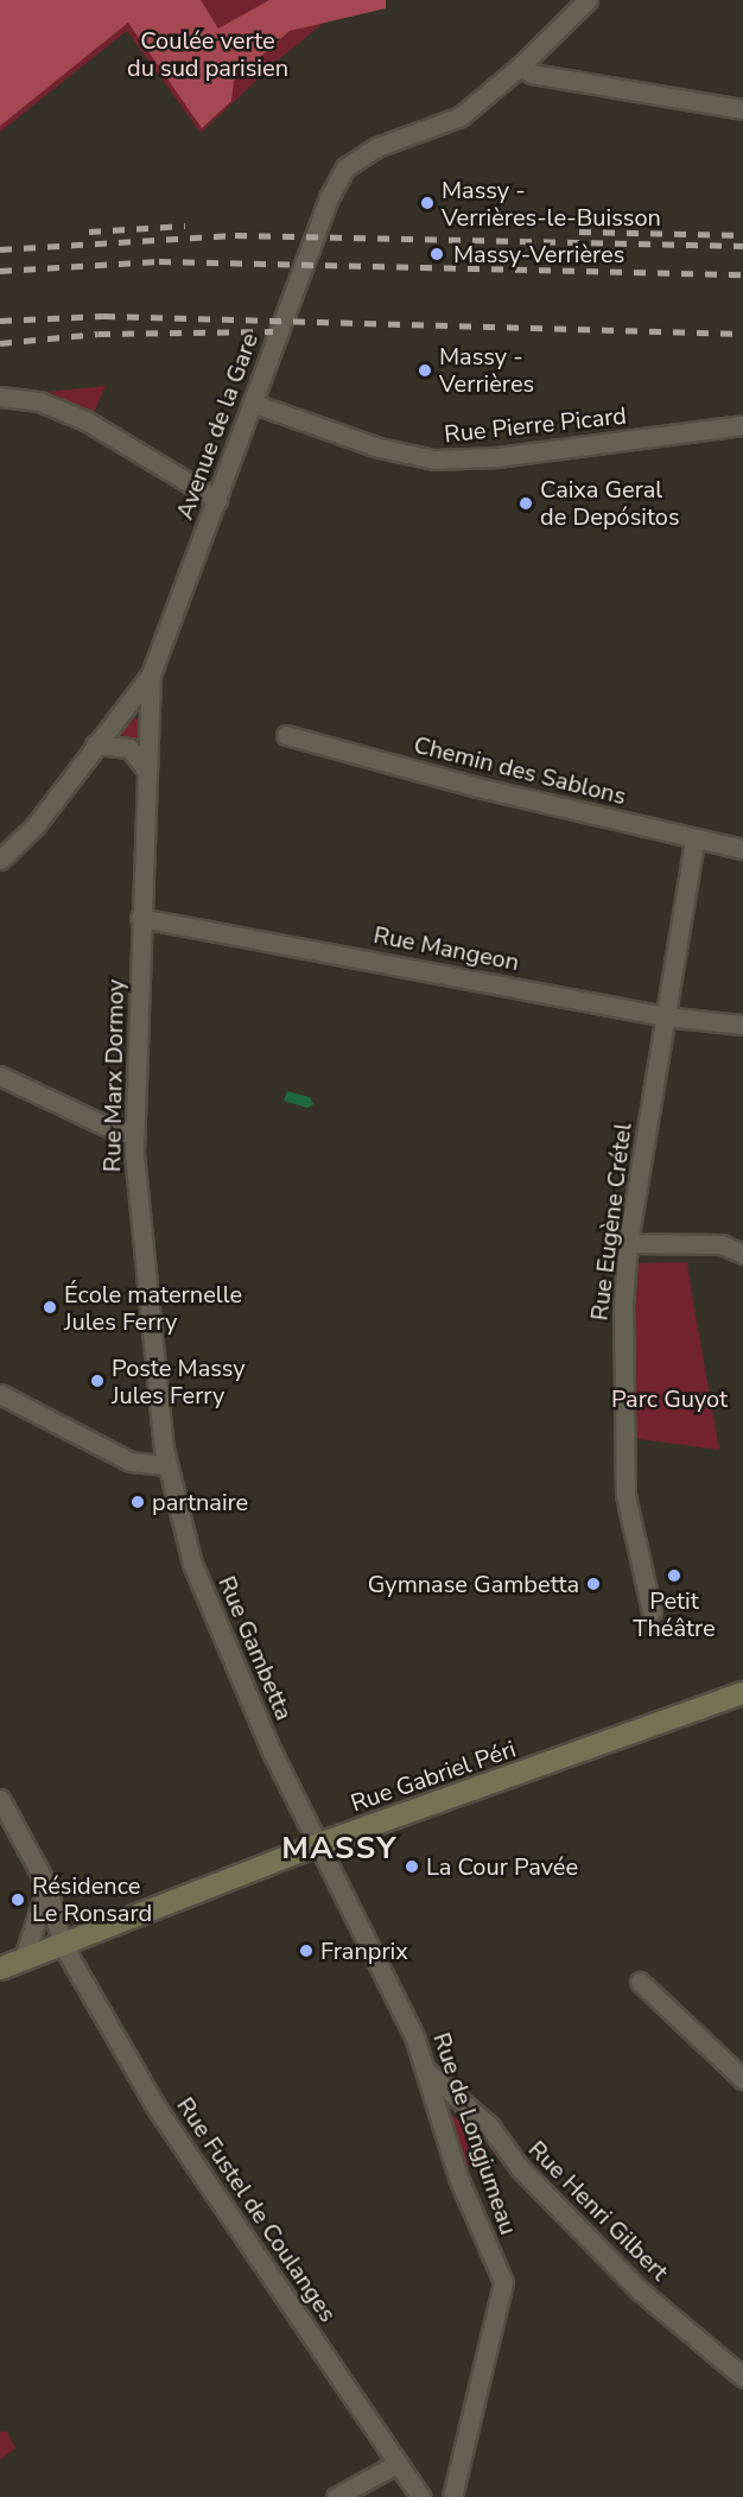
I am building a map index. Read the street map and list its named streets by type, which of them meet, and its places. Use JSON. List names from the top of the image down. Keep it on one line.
{"streets":{"street":["Rue Pierre Picard","Avenue de la Gare","Chemin des Sablons","Rue Mangeon","Rue Marx Dormoy","Rue Eugène Crétel","Rue Gambetta","Rue Gabriel Péri","Rue de Longjumeau","Rue Fustel de Coulanges","Rue Henri Gilbert"]},"crossings":[["Rue Pierre Picard","Avenue de la Gare"],["Avenue de la Gare","Rue Marx Dormoy"],["Chemin des Sablons","Rue Eugène Crétel"],["Rue Mangeon","Rue Marx Dormoy"],["Rue Mangeon","Rue Eugène Crétel"],["Rue Marx Dormoy","Rue Gambetta"],["Rue Gambetta","Rue Gabriel Péri"],["Rue Gambetta","Rue de Longjumeau"],["Rue Gabriel Péri","Rue de Longjumeau"],["Rue Gabriel Péri","Rue Fustel de Coulanges"],["Rue de Longjumeau","Rue Henri Gilbert"]],"districts":["MASSY"],"parks":["Coulée verte du sud parisien","Parc Guyot"],"places":["Massy - Verrières-le-Buisson","Massy-Verrières","Massy - Verrières","Caixa Geral de Depósitos","École maternelle Jules Ferry","Poste Massy Jules Ferry","partnaire","Petit Théâtre","Gymnase Gambetta","La Cour Pavée","Résidence Le Ronsard","Franprix"]}
